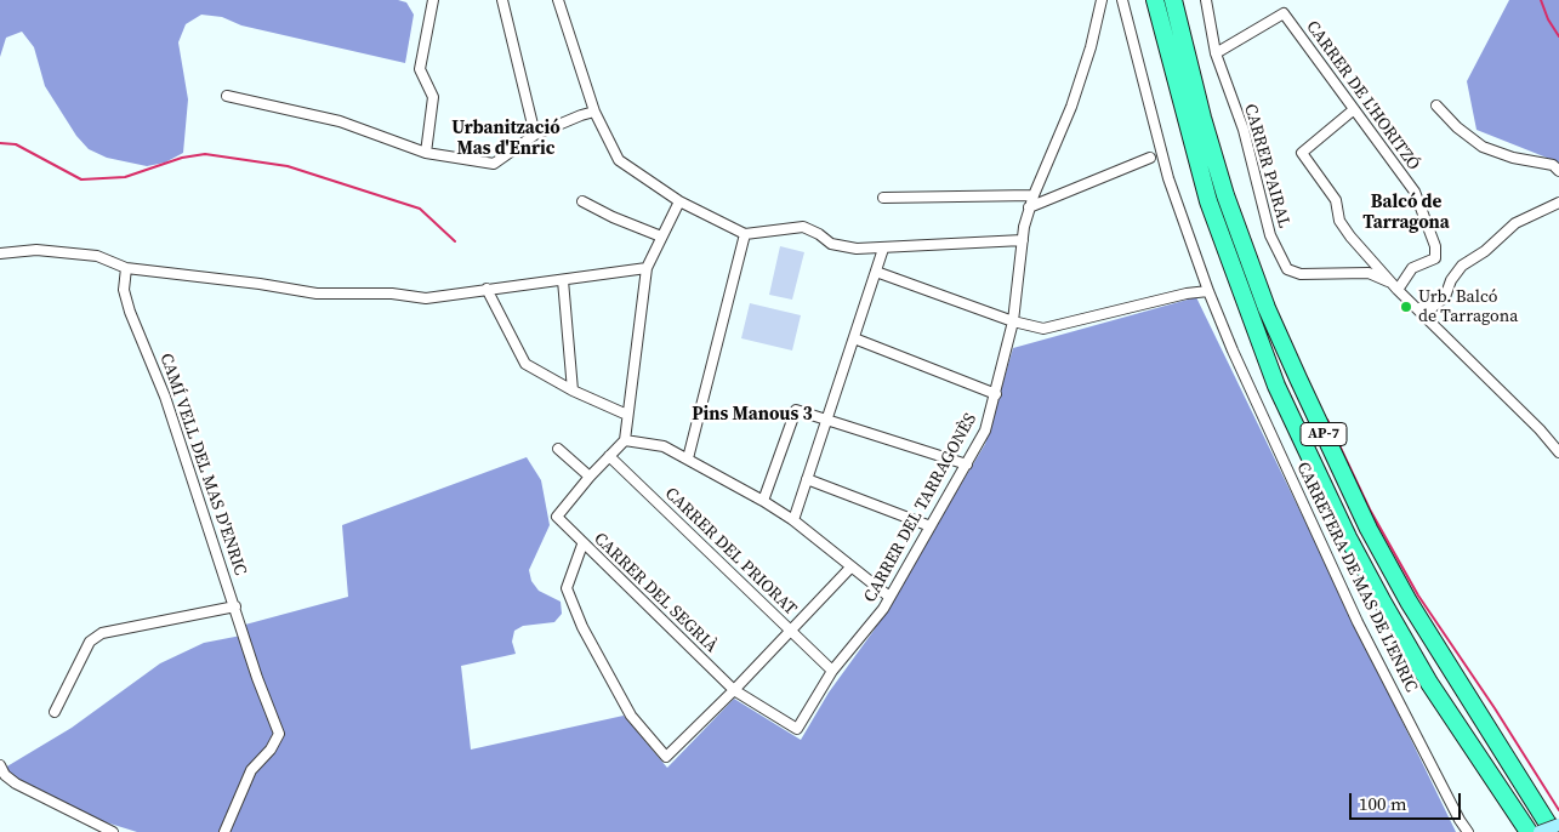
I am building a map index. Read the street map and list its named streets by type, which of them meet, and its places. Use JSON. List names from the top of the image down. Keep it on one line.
{"streets":{"highway":["AP-7"],"street":["CARRER DE L'HORITZÓ","CARRER PAIRAL","CAMÍ VELL DEL MAS D'ENRIC","CARRER DEL TARRAGONÈS","CARRER DEL PRIORAT","CARRETERA DE MAS DE L'ENRIC","CARRER DEL SEGRIÀ"]},"crossings":[["CARRER DE L'HORITZÓ","CARRER PAIRAL"],["CARRER DEL TARRAGONÈS","CARRER DEL PRIORAT"],["CARRER DEL TARRAGONÈS","CARRER DEL SEGRIÀ"]],"districts":["Urbanització Mas d'Enric","Balcó de Tarragona","Pins Manous 3"],"places":["Urb. Balcó de Tarragona"],"scale_bar":"100 m"}
